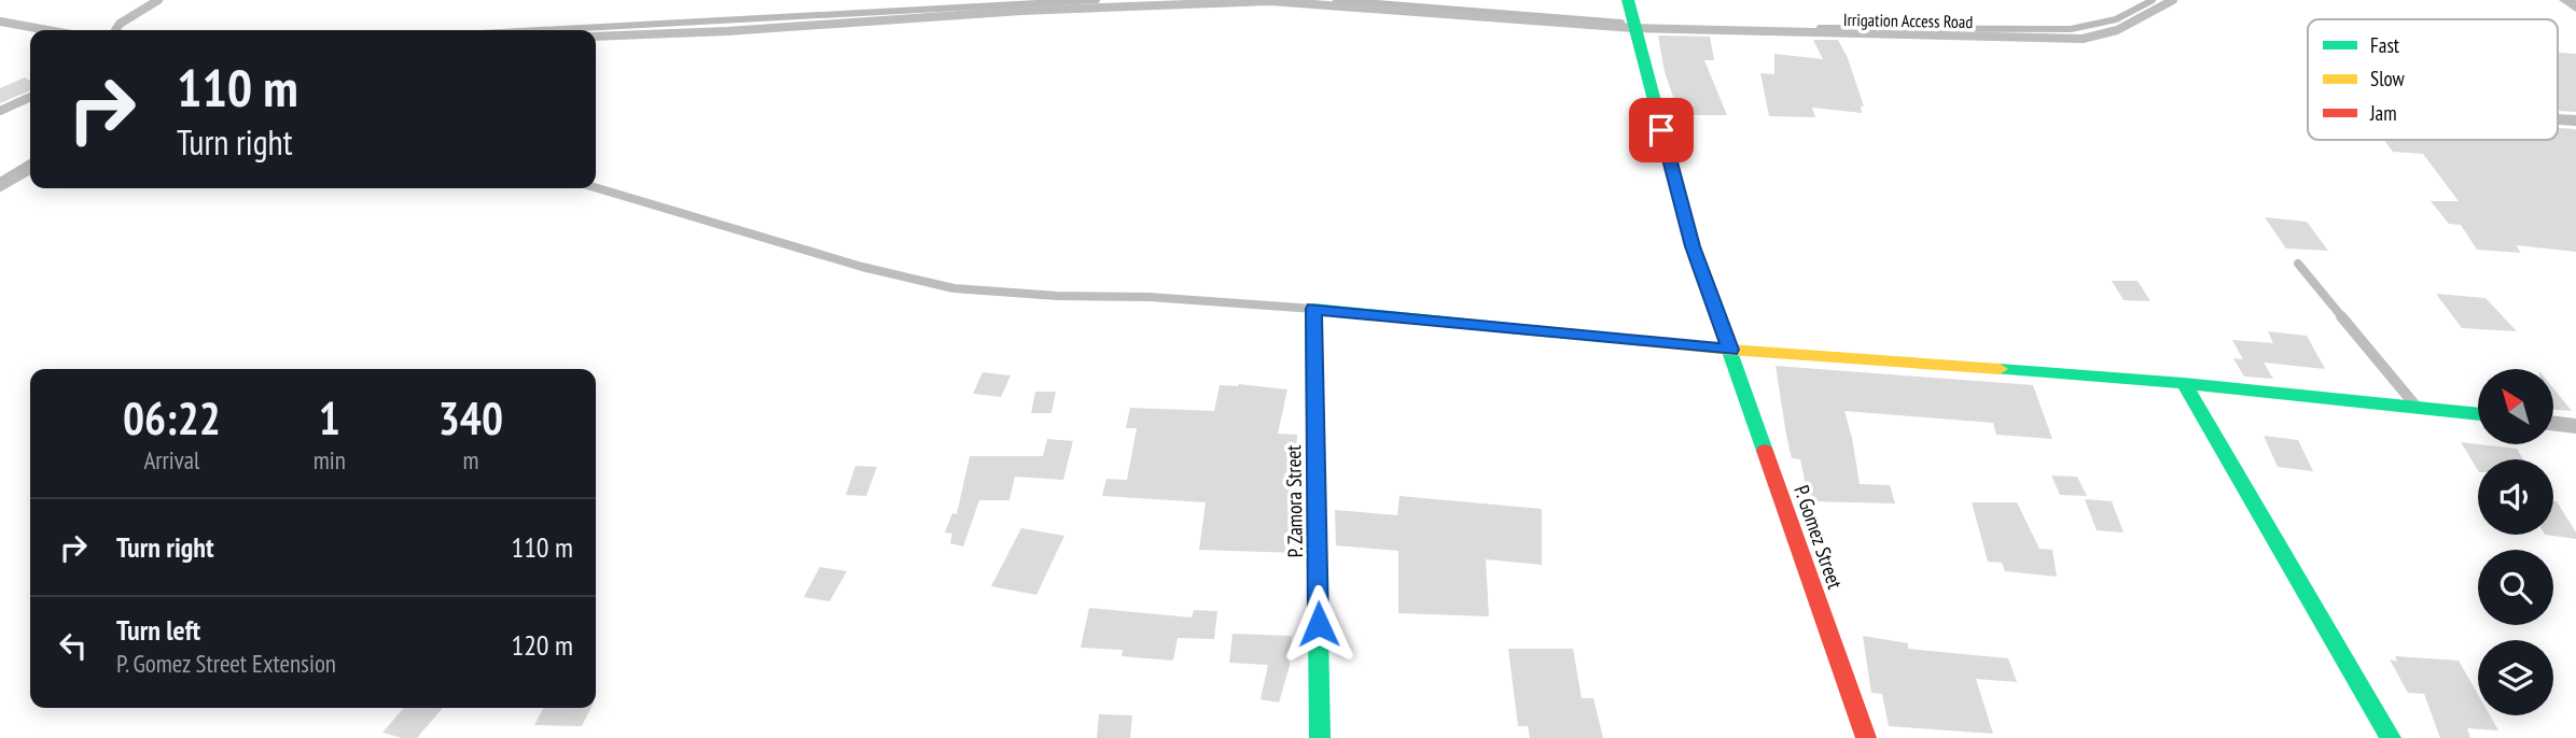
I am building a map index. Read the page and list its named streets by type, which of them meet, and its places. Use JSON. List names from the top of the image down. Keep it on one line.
{"streets":{"street":["P. Zamora Street","P. Gomez Street"],"lane":["Irrigation Access Road"]},"crossings":[["Irrigation Access Road","P. Gomez Street"]],"legend":["Fast","Slow","Jam"],"north":"top left","page":{"turn":["110 m","Turn right"],"eta":["06:22","Arrival","1","min","340","m"],"list":[{"name":"Turn right","value":"110 m"},{"name":"Turn left","note":"P. Gomez Street Extension","value":"120 m"}]}}
